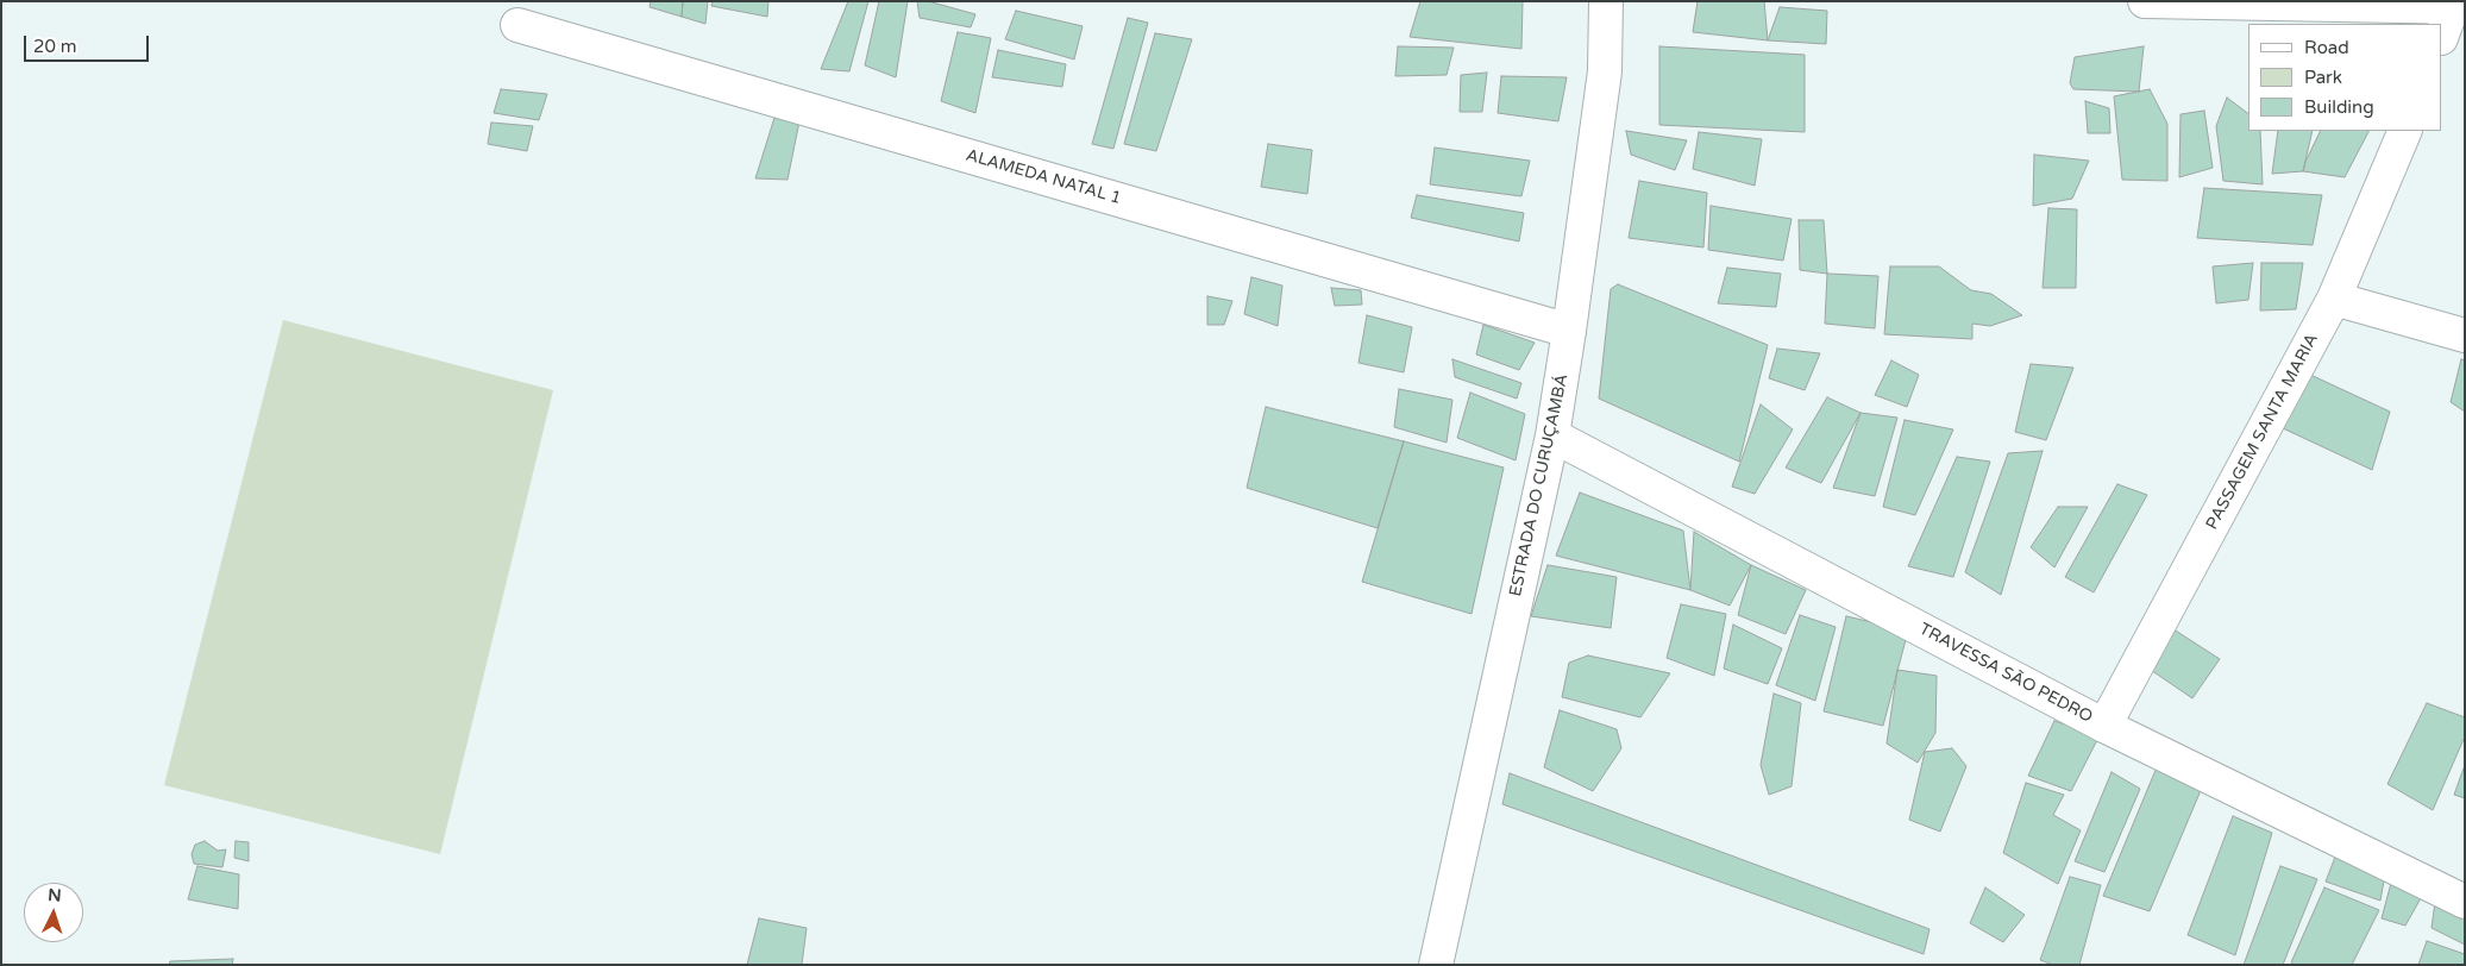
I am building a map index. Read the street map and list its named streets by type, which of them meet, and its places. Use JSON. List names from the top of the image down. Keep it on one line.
{"streets":{"street":["ALAMEDA NATAL 1","PASSAGEM SANTA MARIA","ESTRADA DO CURUÇAMBÁ","TRAVESSA SÃO PEDRO"]},"crossings":[["ALAMEDA NATAL 1","ESTRADA DO CURUÇAMBÁ"],["PASSAGEM SANTA MARIA","TRAVESSA SÃO PEDRO"],["ESTRADA DO CURUÇAMBÁ","TRAVESSA SÃO PEDRO"]],"legend":["Road","Park","Building"],"scale_bar":"20 m","north":"top"}
